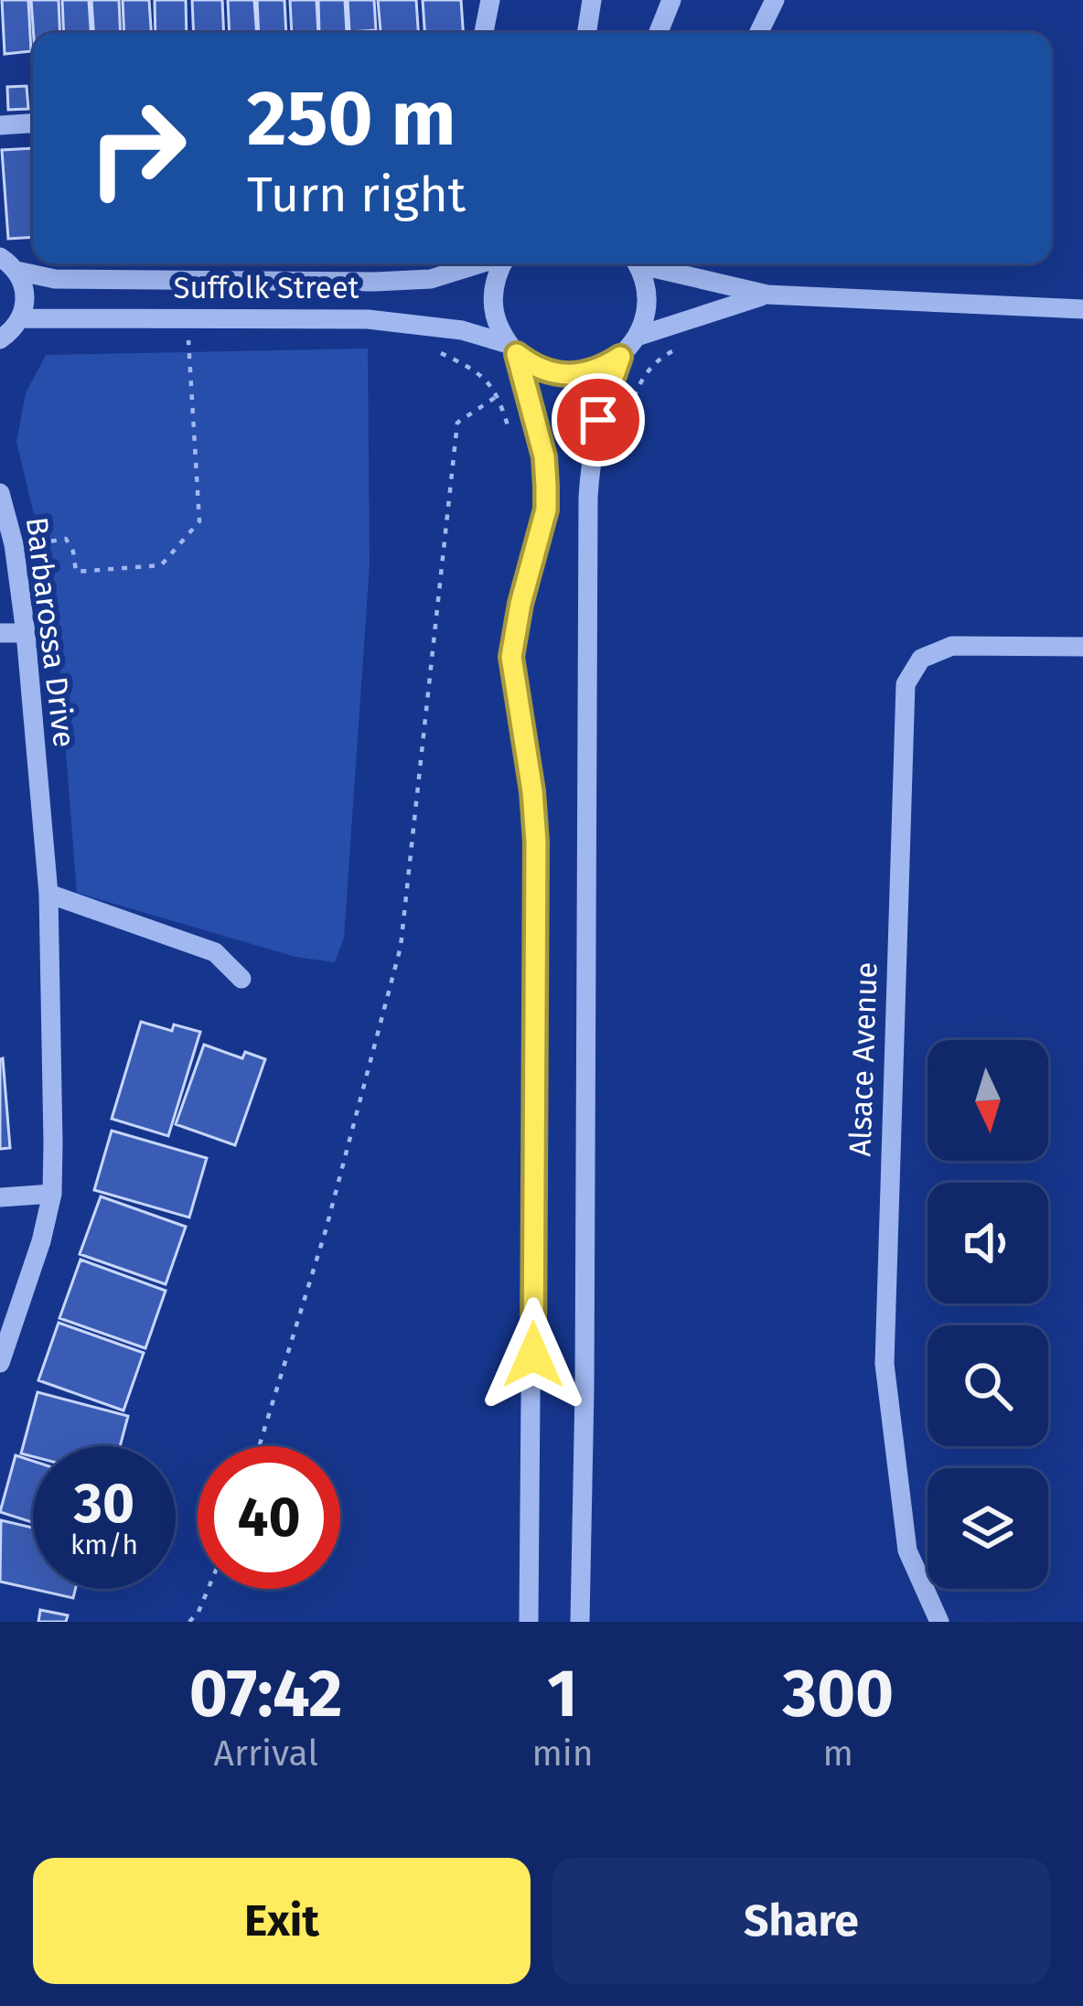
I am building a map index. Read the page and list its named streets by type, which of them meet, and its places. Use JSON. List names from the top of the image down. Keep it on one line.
{"streets":{"street":["Suffolk Street","Barbarossa Drive","Alsace Avenue"]},"north":"bottom","page":{"turn":["250 m","Turn right"],"speed":"30 km/h","limit":"40","eta":["07:42","Arrival","1","min","300","m"],"buttons":["Exit","Share"]}}
